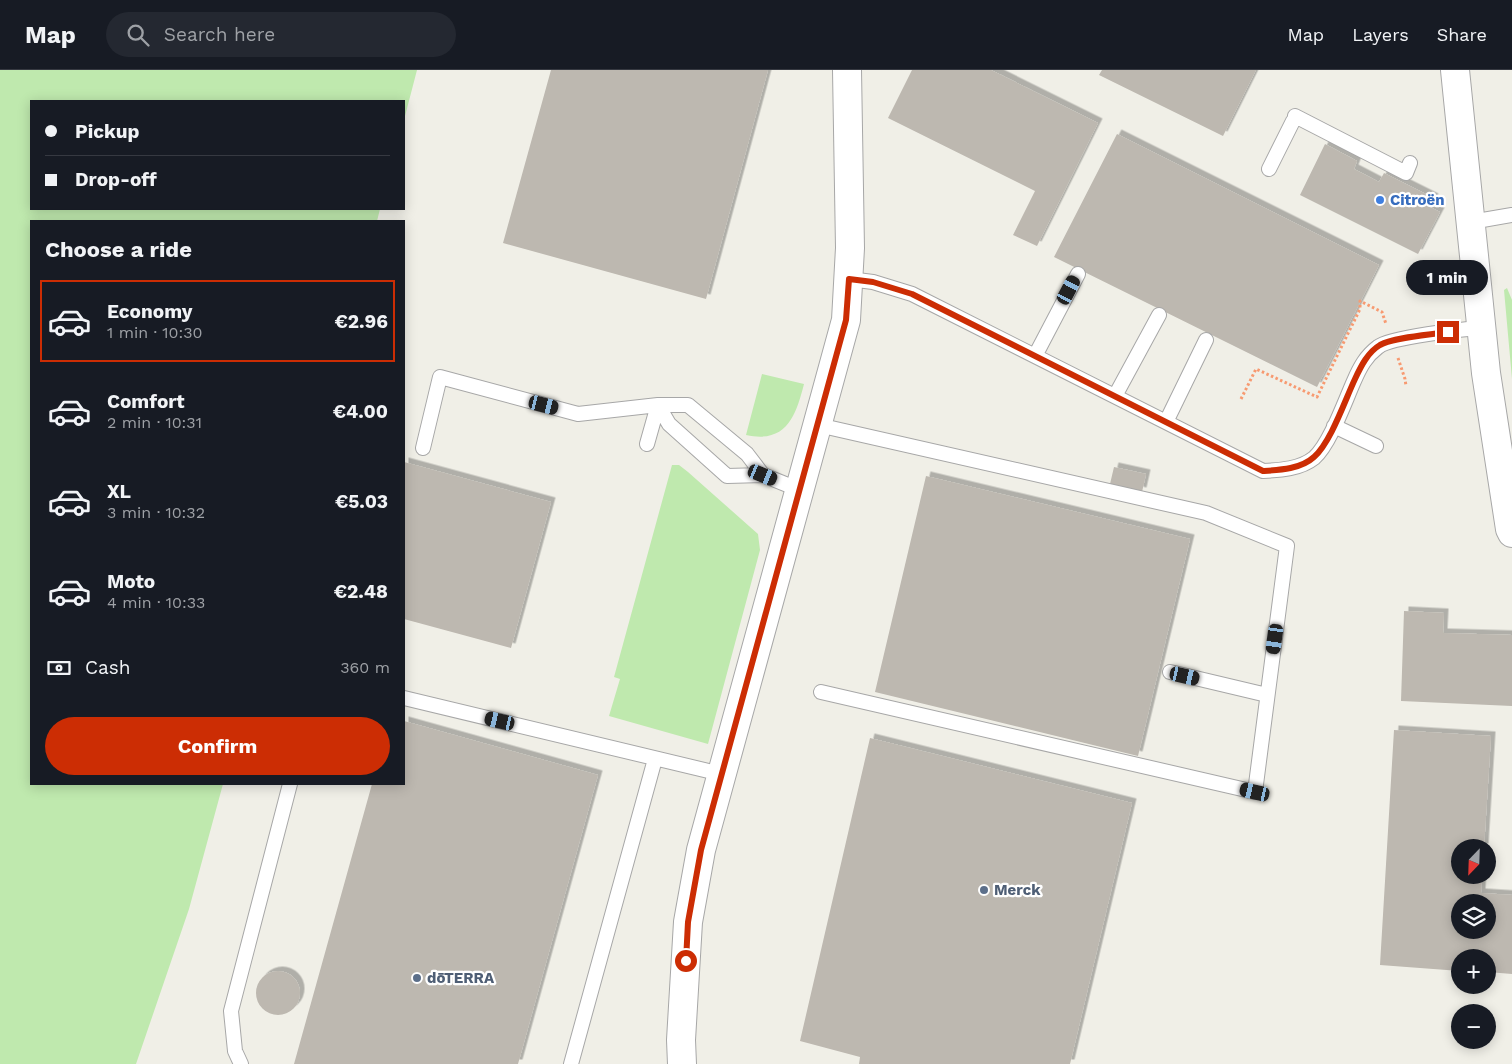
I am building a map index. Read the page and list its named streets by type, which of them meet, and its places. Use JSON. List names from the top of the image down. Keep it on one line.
{"places":["Citroën","Merck","dōTERRA"],"north":"bottom left","page":{"header":"Map","search":"Search here","nav":["Map","Layers","Share"],"banner":["Pickup","Drop-off"],"heading":"Choose a ride","bubble":"1 min","list":[{"name":"Economy","note":"1 min · 10:30","value":"€2.96"},{"name":"Comfort","note":"2 min · 10:31","value":"€4.00"},{"name":"XL","note":"3 min · 10:32","value":"€5.03"},{"name":"Moto","note":"4 min · 10:33","value":"€2.48"}],"pay":["Cash","360 m"],"buttons":"Confirm","map_buttons":["+","−"]}}
